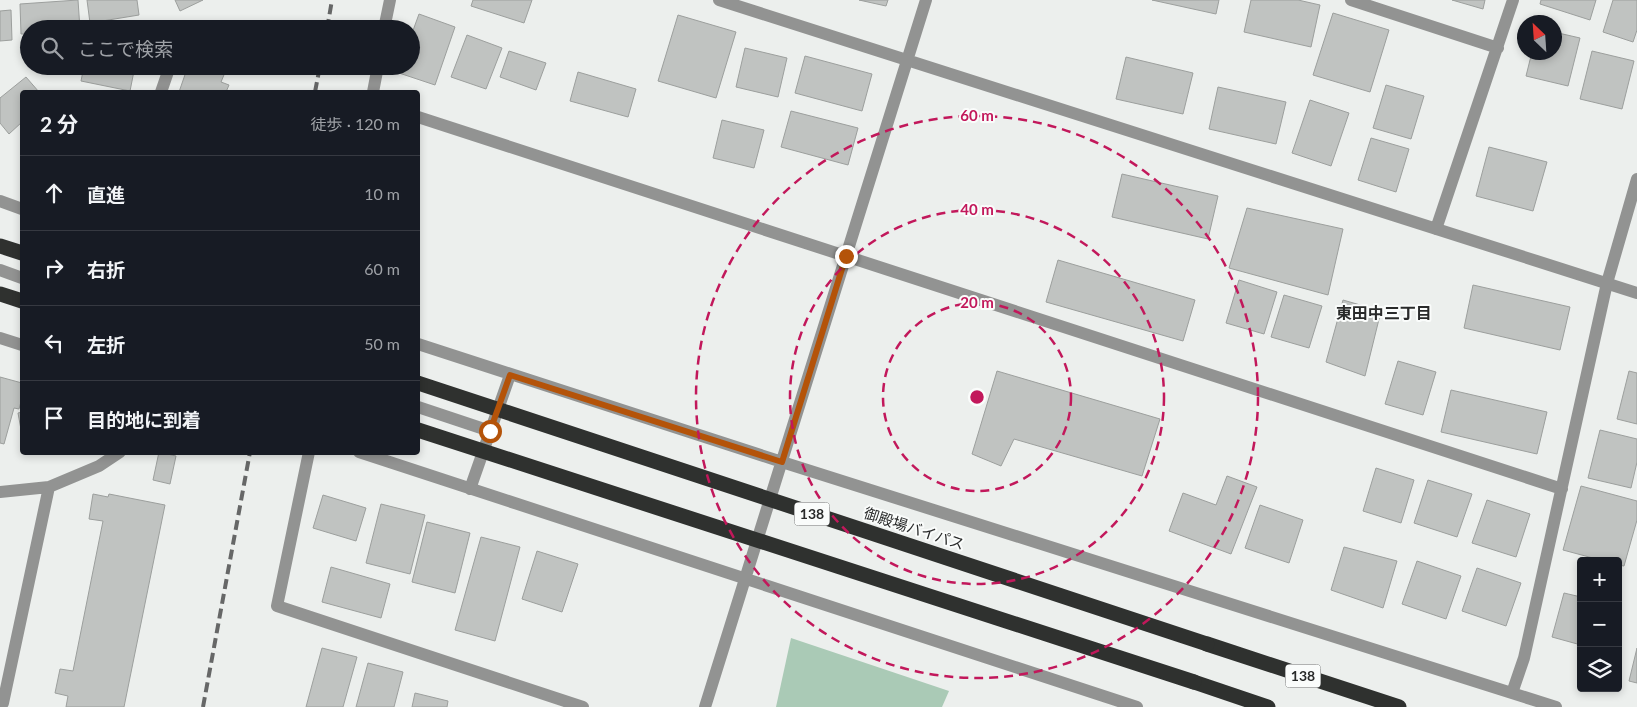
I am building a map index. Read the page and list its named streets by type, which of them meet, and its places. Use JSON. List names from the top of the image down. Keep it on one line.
{"streets":{"highway":["138","御殿場バイパス"]},"districts":["東田中三丁目"],"north":"top left","page":{"search":"ここで検索","heading":["2 分","徒歩 · 120 m"],"list":[["直進","10 m"],["右折","60 m"],["左折","50 m"],"目的地に到着"],"map_buttons":["+","−"]},"rings":["60 m","40 m","20 m"]}
